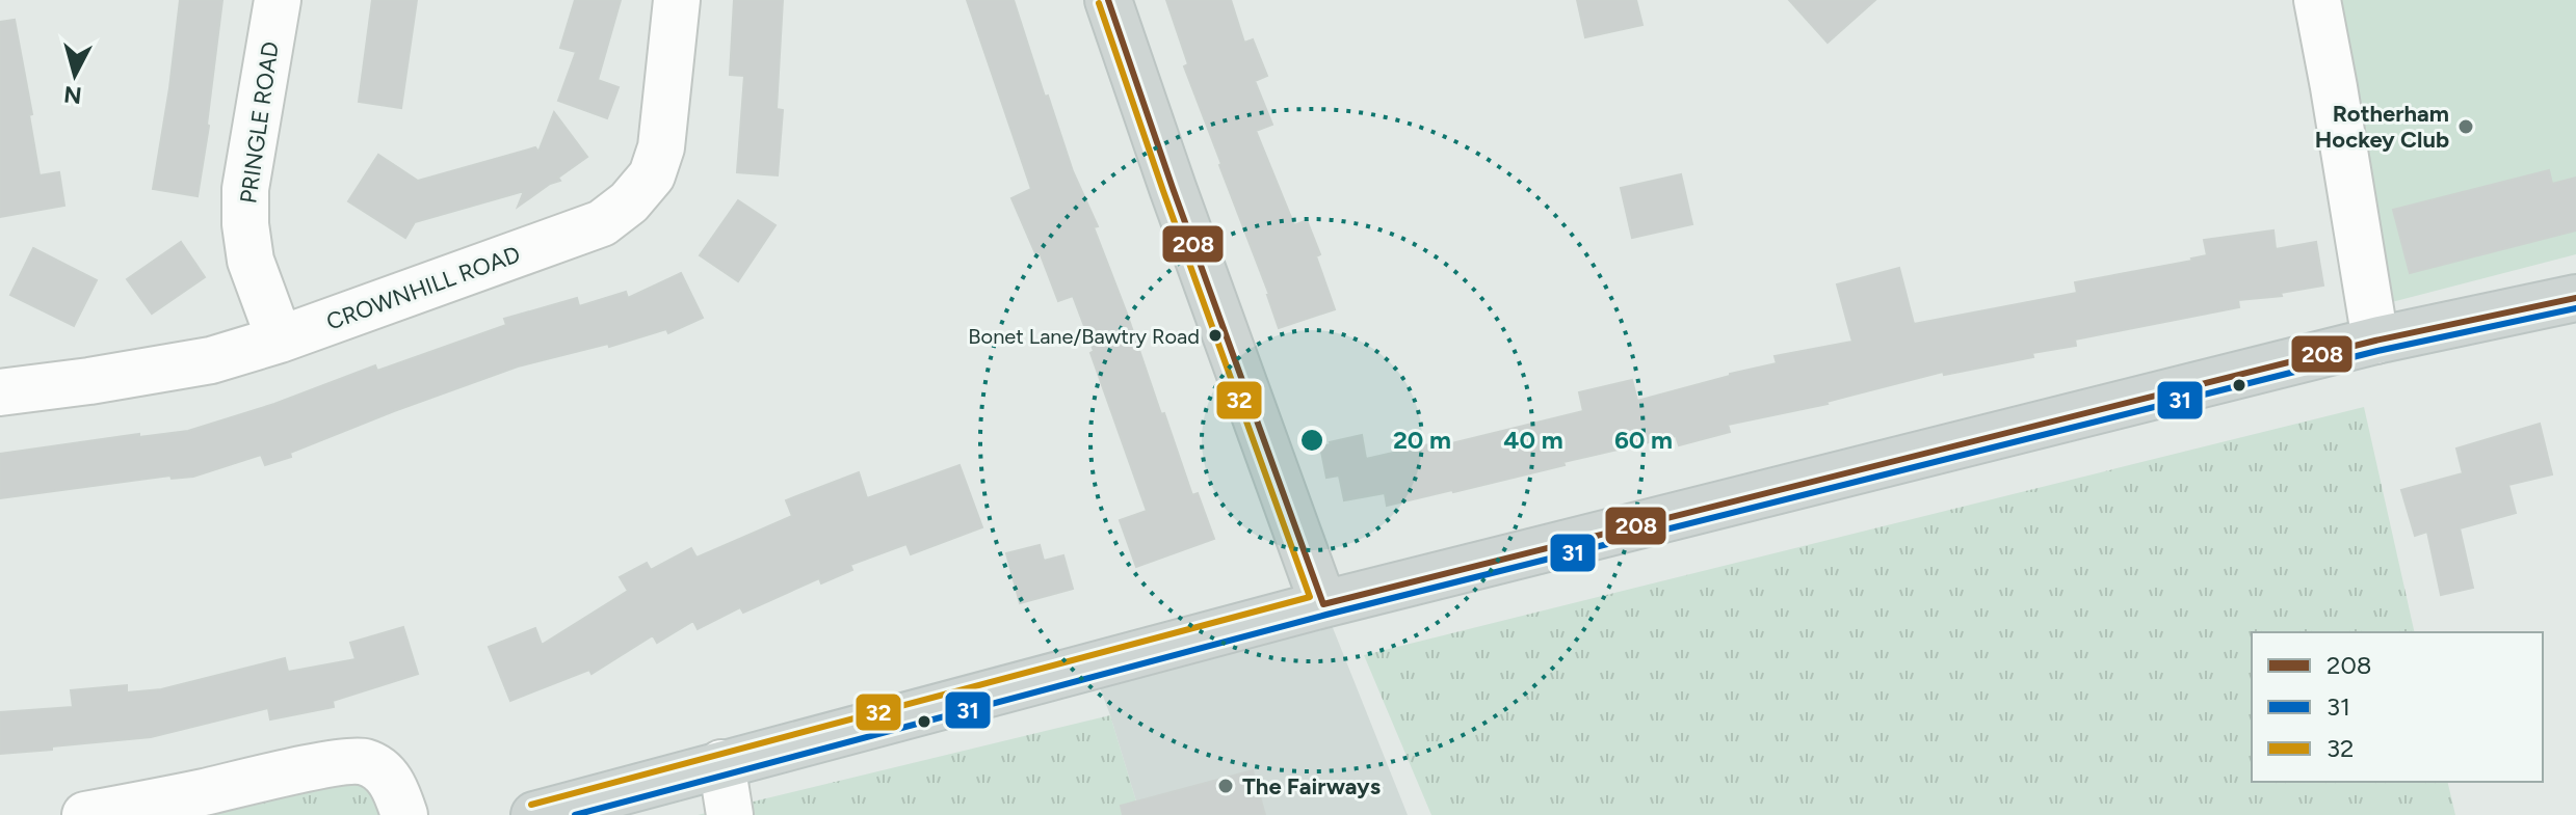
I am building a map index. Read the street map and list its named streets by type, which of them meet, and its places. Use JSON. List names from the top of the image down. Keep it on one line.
{"streets":{"street":["PRINGLE ROAD","CROWNHILL ROAD"]},"crossings":[["PRINGLE ROAD","CROWNHILL ROAD"]],"places":["Rotherham Hockey Club","Bonet Lane/Bawtry Road","The Fairways"],"lines":["transit line 208","transit line 32","transit line 31"],"legend":["208","31","32"],"north":"bottom","rings":["20 m","40 m","60 m"]}
